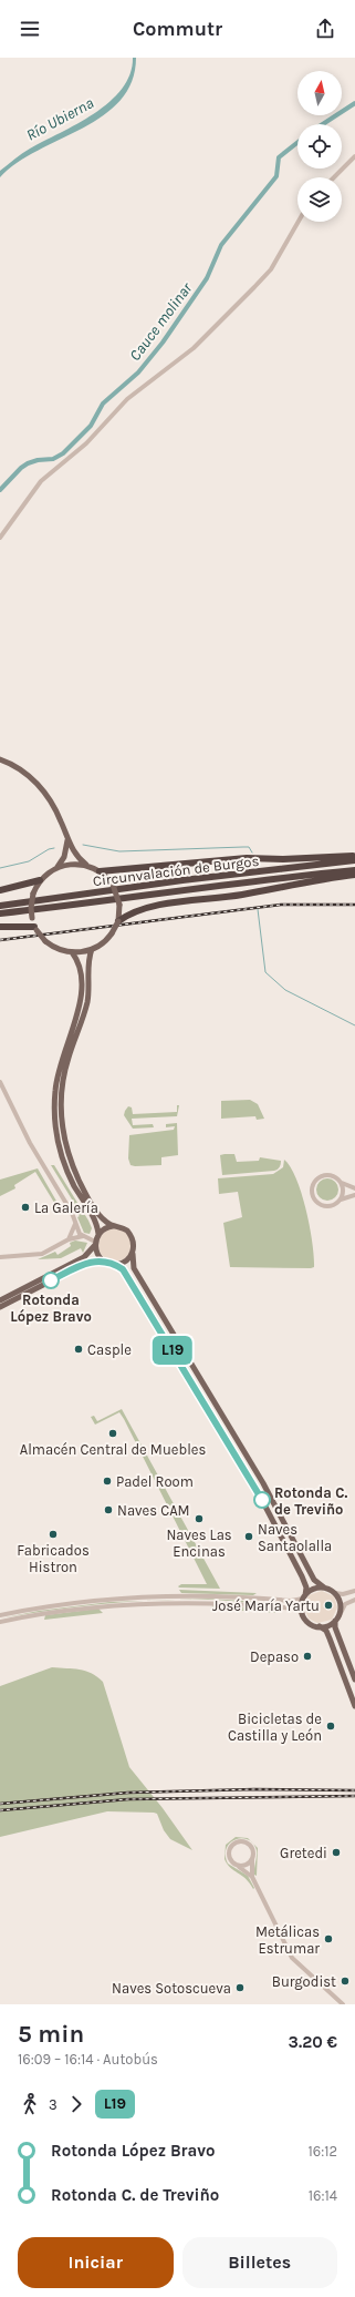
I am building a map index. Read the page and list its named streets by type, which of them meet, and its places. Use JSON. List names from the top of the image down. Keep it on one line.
{"streets":{"highway":["Circunvalación de Burgos"]},"water":["Río Ubierna","Cauce molinar"],"places":["La Galería","Rotonda López Bravo","Casple","Almacén Central de Muebles","Padel Room","Rotonda C. de Treviño","Naves CAM","Naves Las Encinas","Fabricados Histron","Naves Santaolalla","José María Yartu","Depaso","Bicicletas de Castilla y León","Gretedi","Metálicas Estrumar","Burgodist","Naves Sotoscueva"],"lines":["bus line L19"],"north":"top","page":{"header":"Commutr","on_map":"L19","heading":["5 min","16:09 – 16:14 · Autobús","3.20 €"],"legs":["3","L19"],"list":[{"name":"Rotonda López Bravo","value":"16:12"},{"name":"Rotonda C. de Treviño","value":"16:14"}],"buttons":["Iniciar","Billetes"]}}
